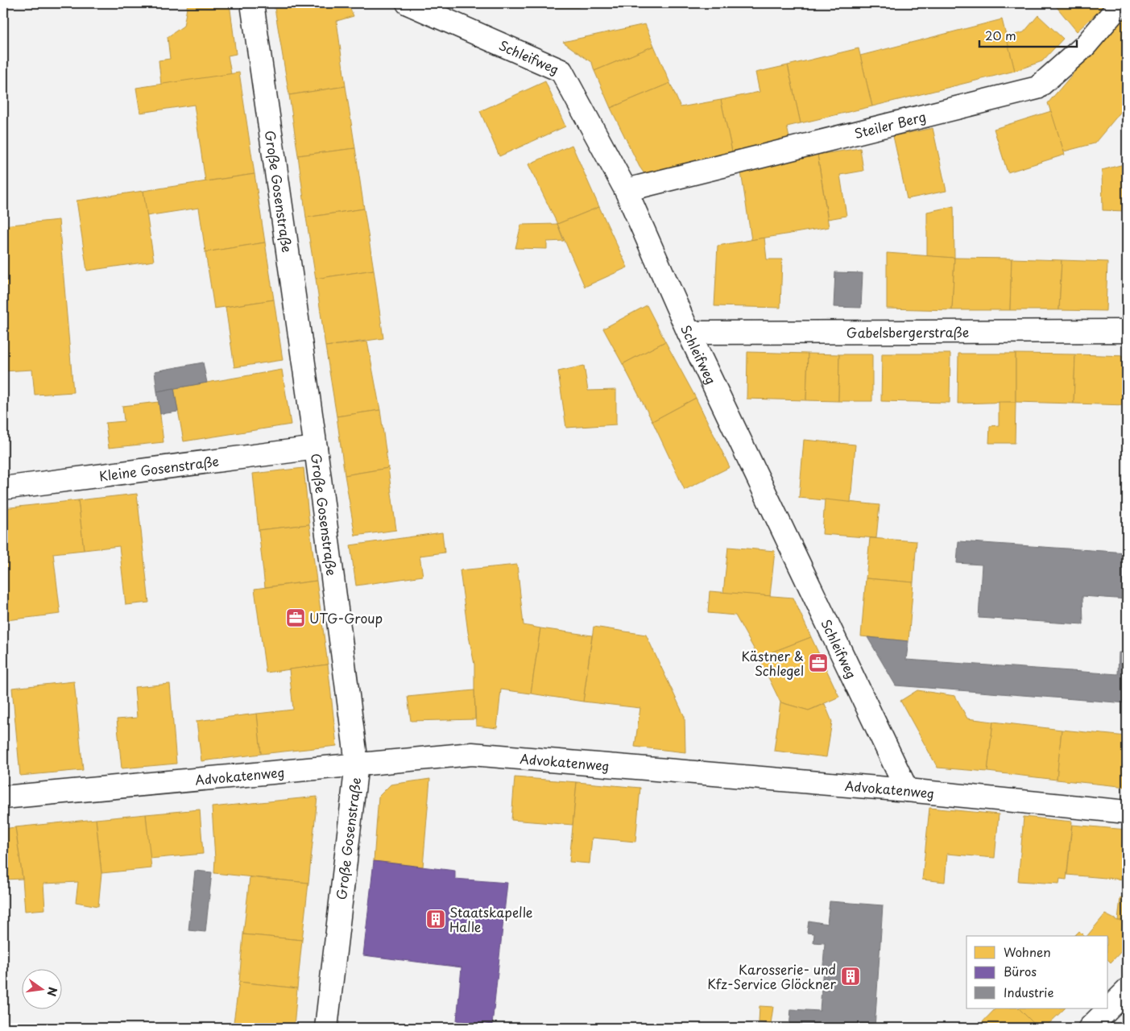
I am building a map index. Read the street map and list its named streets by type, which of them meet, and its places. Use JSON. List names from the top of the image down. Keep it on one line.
{"streets":{"street":["Schleifweg","Steiler Berg","Große Gosenstraße","Gabelsbergerstraße","Kleine Gosenstraße","Advokatenweg"]},"crossings":[["Schleifweg","Steiler Berg"],["Schleifweg","Gabelsbergerstraße"],["Schleifweg","Advokatenweg"],["Große Gosenstraße","Kleine Gosenstraße"],["Große Gosenstraße","Advokatenweg"]],"places":{"office":["UTG-Group","Kästner & Schlegel"],"building":["Staatskapelle Halle","Karosserie- und Kfz-Service Glöckner"]},"legend":["Wohnen","Büros","Industrie"],"scale_bar":"20 m","north":"right"}
